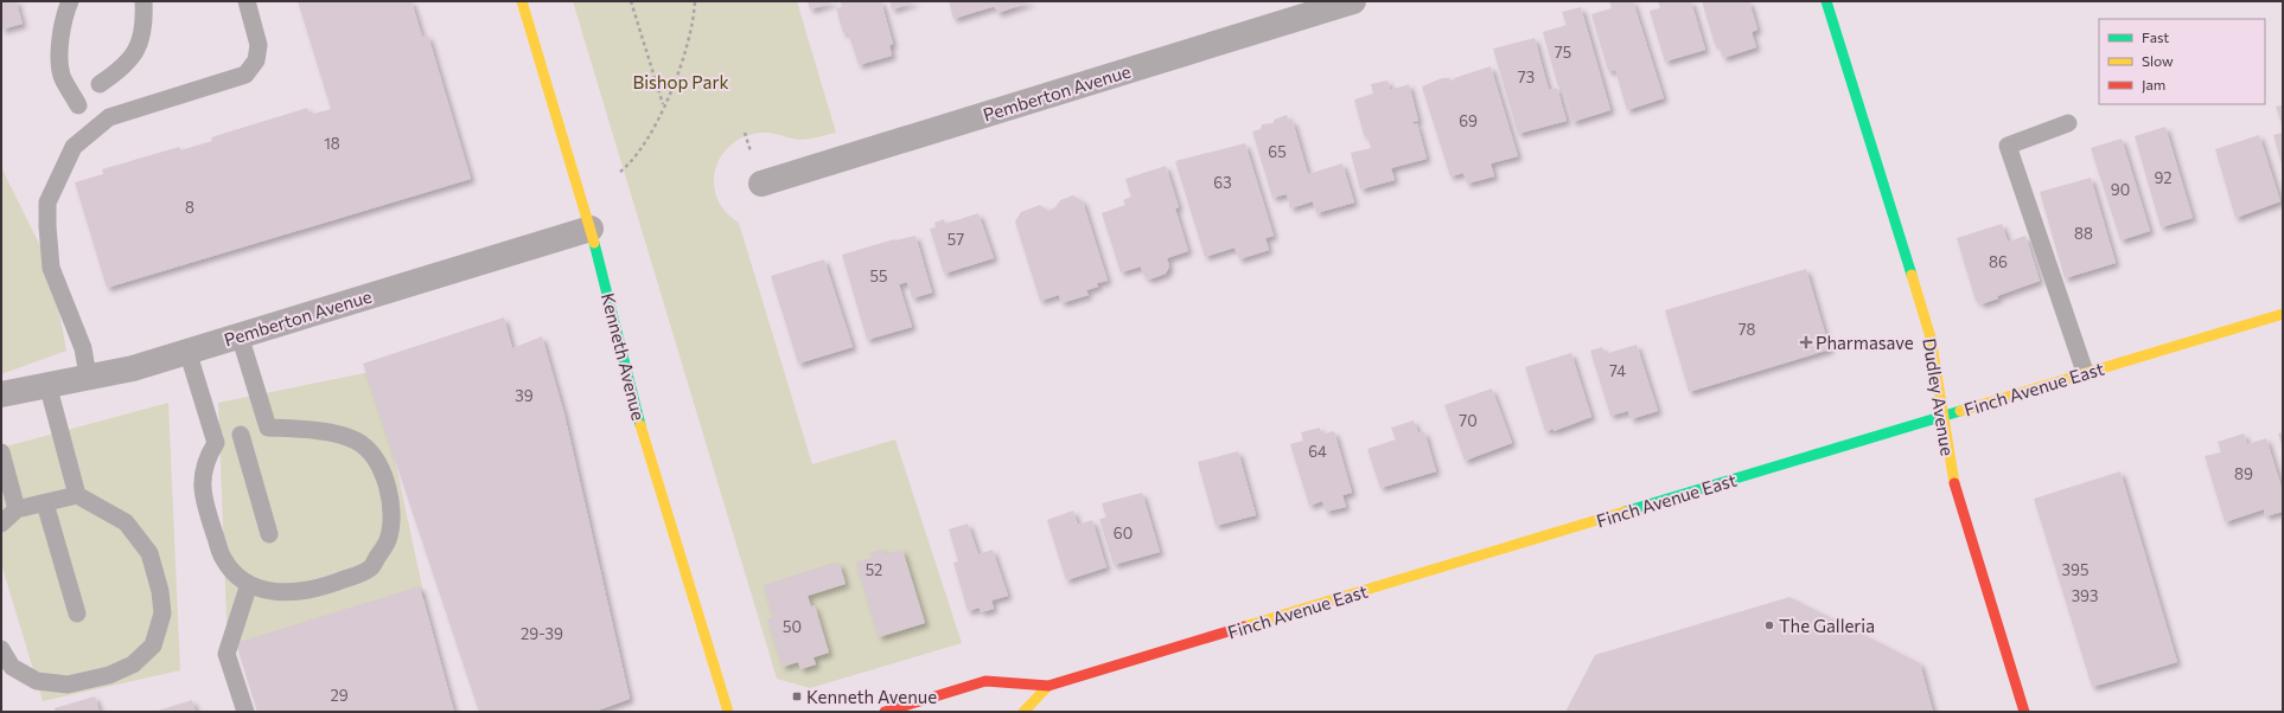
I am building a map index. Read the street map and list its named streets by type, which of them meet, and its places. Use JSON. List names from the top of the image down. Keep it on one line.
{"streets":{"main road":["Kenneth Avenue","Finch Avenue East","Dudley Avenue"],"street":["Pemberton Avenue"]},"crossings":[["Pemberton Avenue","Kenneth Avenue"],["Finch Avenue East","Dudley Avenue"]],"parks":["Bishop Park"],"places":{"health":["Pharmasave"],"other":["The Galleria"],"transit":["Kenneth Avenue"]},"house_numbers":["75","73","69","18","65","92","63","90","8","88","57","86","55","78","74","39","70","64","89","60","52","395","393","50","29-39","29"],"legend":["Fast","Slow","Jam"]}
